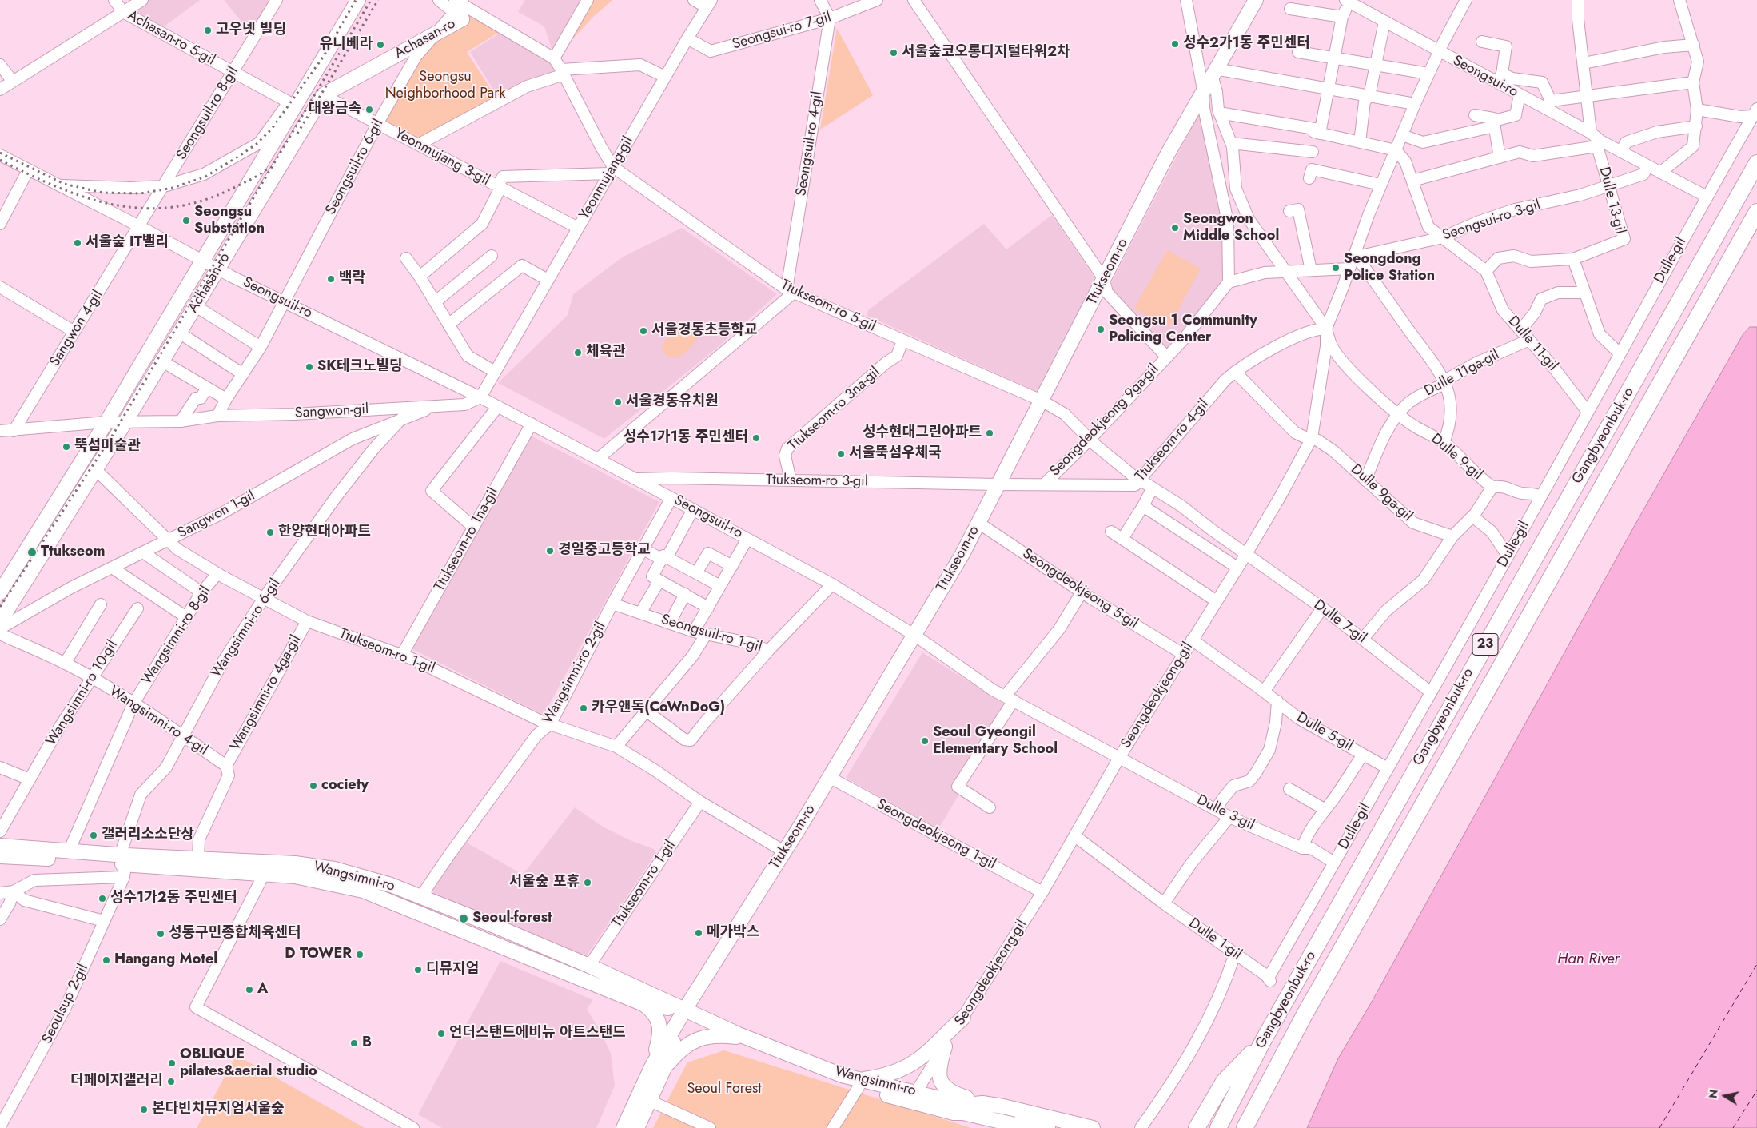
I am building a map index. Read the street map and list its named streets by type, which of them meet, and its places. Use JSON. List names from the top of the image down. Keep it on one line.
{"streets":{"highway":["Gangbyeonbuk-ro","23"],"main road":["Achasan-ro","Ttukseom-ro","Wangsimni-ro"],"street":["Seongsui-ro 7-gil","Achasan-ro 5-gil","Seongsui-ro","Seongsuil-ro 8-gil","Seongsuil-ro 4-gil","Yeonmujang 3-gil","Seongsuil-ro 6-gil","Yeonmujang-gil","Dulle 13-gil","Seongsui-ro 3-gil","Dulle-gil","Seongsuil-ro","Ttukseom-ro 5-gil","Sangwon 4-gil","Dulle 11-gil","Dulle 11ga-gil","Ttukseom-ro 3na-gil","Sangwon-gil","Seongdeokjeong 9ga-gil","Ttukseom-ro 4-gil","Dulle 9-gil","Ttukseom-ro 3-gil","Dulle 9ga-gil","Sangwon 1-gil","Ttukseom-ro 1na-gil","Seongdeokjeong 5-gil","Dulle 7-gil","Wangsimni-ro 6-gil","Seongsuil-ro 1-gil","Wangsimni-ro 8-gil","Ttukseom-ro 1-gil","Wangsimni-ro 2-gil","Wangsimni-ro 10-gil","Wangsimni-ro 4ga-gil","Seongdeokjeong-gil","Wangsimni-ro 4-gil","Dulle 5-gil","Dulle 3-gil","Seongdeokjeong 1-gil","Dulle 1-gil","Seoulsup 2-gil"]},"crossings":[["Seongsui-ro 7-gil","Seongsuil-ro 4-gil"],["Seongsui-ro 7-gil","Yeonmujang-gil"],["Achasan-ro 5-gil","Achasan-ro"],["Achasan-ro 5-gil","Seongsuil-ro 8-gil"],["Achasan-ro","Seongsuil-ro 8-gil"],["Achasan-ro","Yeonmujang 3-gil"],["Achasan-ro","Seongsuil-ro 6-gil"],["Achasan-ro","Seongsuil-ro"],["Achasan-ro","Sangwon-gil"],["Achasan-ro","Ttukseom-ro 1-gil"],["Seongsui-ro","Dulle 13-gil"],["Seongsui-ro","Seongsui-ro 3-gil"],["Seongsui-ro","Dulle-gil"],["Seongsui-ro","Seongdeokjeong-gil"],["Seongsuil-ro 8-gil","Seongsuil-ro"],["Seongsuil-ro 8-gil","Sangwon 4-gil"],["Seongsuil-ro 4-gil","Ttukseom-ro 5-gil"],["Yeonmujang 3-gil","Seongsuil-ro 6-gil"],["Yeonmujang 3-gil","Yeonmujang-gil"],["Yeonmujang 3-gil","Ttukseom-ro 5-gil"],["Seongsuil-ro 6-gil","Seongsuil-ro"],["Seongsuil-ro 6-gil","Sangwon-gil"],["Yeonmujang-gil","Seongsuil-ro"],["Yeonmujang-gil","Ttukseom-ro 5-gil"],["Yeonmujang-gil","Sangwon-gil"],["Dulle 13-gil","Seongsui-ro 3-gil"],["Seongsui-ro 3-gil","Dulle 11-gil"],["Seongsui-ro 3-gil","Seongdeokjeong-gil"],["Dulle-gil","Dulle 11-gil"],["Dulle-gil","Dulle 9-gil"],["Dulle-gil","Dulle 7-gil"],["Dulle-gil","Dulle 5-gil"],["Dulle-gil","Dulle 3-gil"],["Dulle-gil","Dulle 1-gil"],["Ttukseom-ro","Seongsuil-ro"],["Ttukseom-ro","Ttukseom-ro 5-gil"],["Ttukseom-ro","Seongdeokjeong 9ga-gil"],["Ttukseom-ro","Ttukseom-ro 4-gil"],["Ttukseom-ro","Dulle 9-gil"],["Ttukseom-ro","Ttukseom-ro 3-gil"],["Ttukseom-ro","Seongdeokjeong 5-gil"],["Ttukseom-ro","Ttukseom-ro 1-gil"],["Ttukseom-ro","Seongdeokjeong 1-gil"],["Ttukseom-ro","Wangsimni-ro"],["Seongsuil-ro","Sangwon 4-gil"],["Seongsuil-ro","Sangwon-gil"],["Seongsuil-ro","Ttukseom-ro 3-gil"],["Seongsuil-ro","Ttukseom-ro 1na-gil"],["Seongsuil-ro","Seongsuil-ro 1-gil"],["Seongsuil-ro","Wangsimni-ro 2-gil"],["Seongsuil-ro","Dulle 3-gil"],["Ttukseom-ro 5-gil","Seongdeokjeong 9ga-gil"],["Ttukseom-ro 5-gil","Ttukseom-ro 4-gil"],["Ttukseom-ro 5-gil","Dulle 7-gil"],["Sangwon 4-gil","Sangwon-gil"],["Dulle 11-gil","Dulle 11ga-gil"],["Dulle 11-gil","Seongdeokjeong-gil"],["Dulle 11ga-gil","Dulle 9-gil"],["Ttukseom-ro 3na-gil","Ttukseom-ro 3-gil"],["Sangwon-gil","Sangwon 1-gil"],["Seongdeokjeong 9ga-gil","Ttukseom-ro 4-gil"],["Ttukseom-ro 4-gil","Dulle 9-gil"],["Ttukseom-ro 4-gil","Ttukseom-ro 3-gil"],["Ttukseom-ro 4-gil","Dulle 9ga-gil"],["Ttukseom-ro 4-gil","Dulle 7-gil"],["Ttukseom-ro 4-gil","Seongdeokjeong-gil"],["Dulle 9-gil","Seongdeokjeong-gil"],["Dulle 9ga-gil","Seongdeokjeong-gil"],["Sangwon 1-gil","Wangsimni-ro 6-gil"],["Sangwon 1-gil","Ttukseom-ro 1-gil"],["Ttukseom-ro 1na-gil","Ttukseom-ro 1-gil"],["Seongdeokjeong 5-gil","Seongdeokjeong-gil"],["Dulle 7-gil","Seongdeokjeong-gil"],["Wangsimni-ro 6-gil","Ttukseom-ro 1-gil"],["Wangsimni-ro 6-gil","Wangsimni-ro 4-gil"],["Wangsimni-ro 6-gil","Wangsimni-ro"],["Wangsimni-ro 6-gil","Seoulsup 2-gil"],["Seongsuil-ro 1-gil","Wangsimni-ro 2-gil"],["Wangsimni-ro 8-gil","Ttukseom-ro 1-gil"],["Wangsimni-ro 8-gil","Wangsimni-ro 4-gil"],["Wangsimni-ro 8-gil","Wangsimni-ro"],["Ttukseom-ro 1-gil","Wangsimni-ro 2-gil"],["Ttukseom-ro 1-gil","Wangsimni-ro 4ga-gil"],["Ttukseom-ro 1-gil","Wangsimni-ro"],["Wangsimni-ro 2-gil","Wangsimni-ro"],["Wangsimni-ro 10-gil","Wangsimni-ro 4-gil"],["Wangsimni-ro 4ga-gil","Wangsimni-ro 4-gil"],["Seongdeokjeong-gil","Dulle 5-gil"],["Seongdeokjeong-gil","Dulle 3-gil"],["Seongdeokjeong-gil","Seongdeokjeong 1-gil"],["Seongdeokjeong-gil","Wangsimni-ro"],["Seongdeokjeong-gil","Dulle 1-gil"],["Wangsimni-ro","Seoulsup 2-gil"]],"water":["Han River"],"parks":["Seongsu Neighborhood Park","Seoul Forest"],"places":["고우넷 빌딩","성수2가1동 주민센터","유니베라","서울숲코오롱디지털타워2차","대왕금속","Seongsu Substation","Seongwon Middle School","서울숲 IT밸리","Seongdong Police Station","백락","Seongsu 1 Community Policing Center","서울경동초등학교","체육관","SK테크노빌딩","서울경동유치원","성수현대그린아파트","성수1가1동 주민센터","뚝섬미술관","서울뚝섬우체국","한양현대아파트","경일중고등학교","Ttukseom","카우앤독(CoWnDoG)","Seoul Gyeongil Elementary School","cociety","갤러리소소단상","서울숲 포휴","성수1가2동 주민센터","Seoul-forest","메가박스","성동구민종합체육센터","D TOWER","Hangang Motel","디뮤지엄","A","언더스탠드에비뉴 아트스탠드","B","OBLIQUE pilates&aerial studio","더페이지갤러리","본다빈치뮤지엄서울숲"],"north":"left"}
